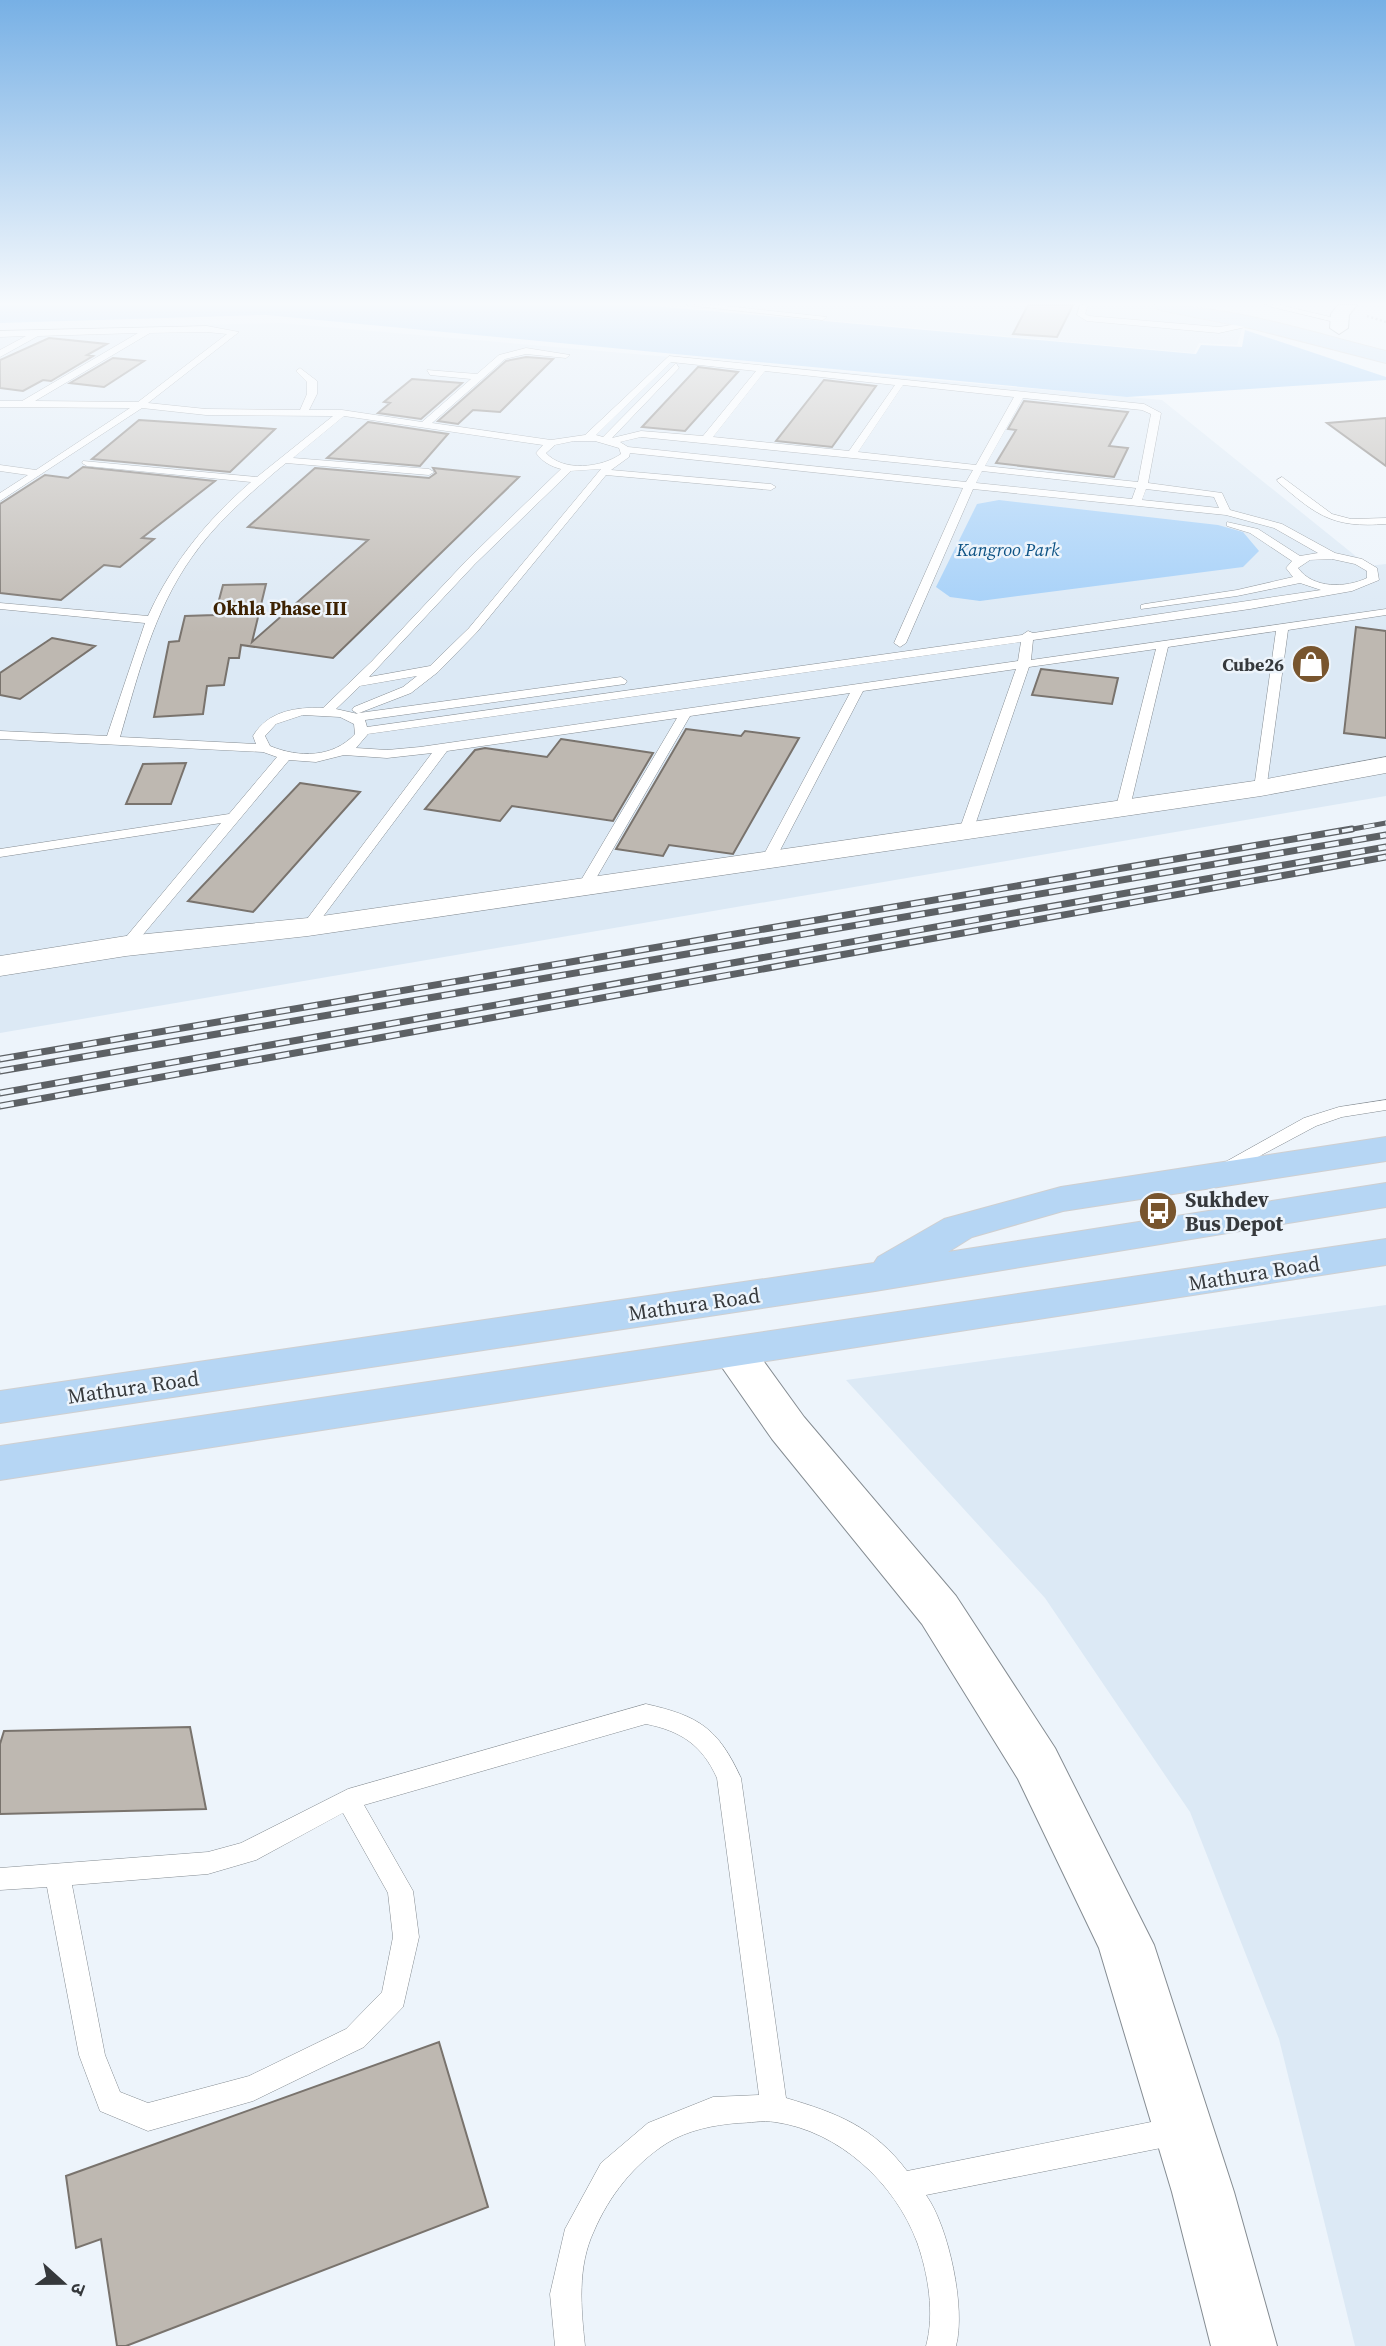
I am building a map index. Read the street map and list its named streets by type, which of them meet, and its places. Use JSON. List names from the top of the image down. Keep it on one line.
{"streets":{"highway":["Mathura Road"]},"districts":["Okhla Phase III"],"parks":["Kangroo Park"],"places":{"shop":["Cube26"],"bus stop":["Sukhdev Bus Depot"]},"north":"right"}
